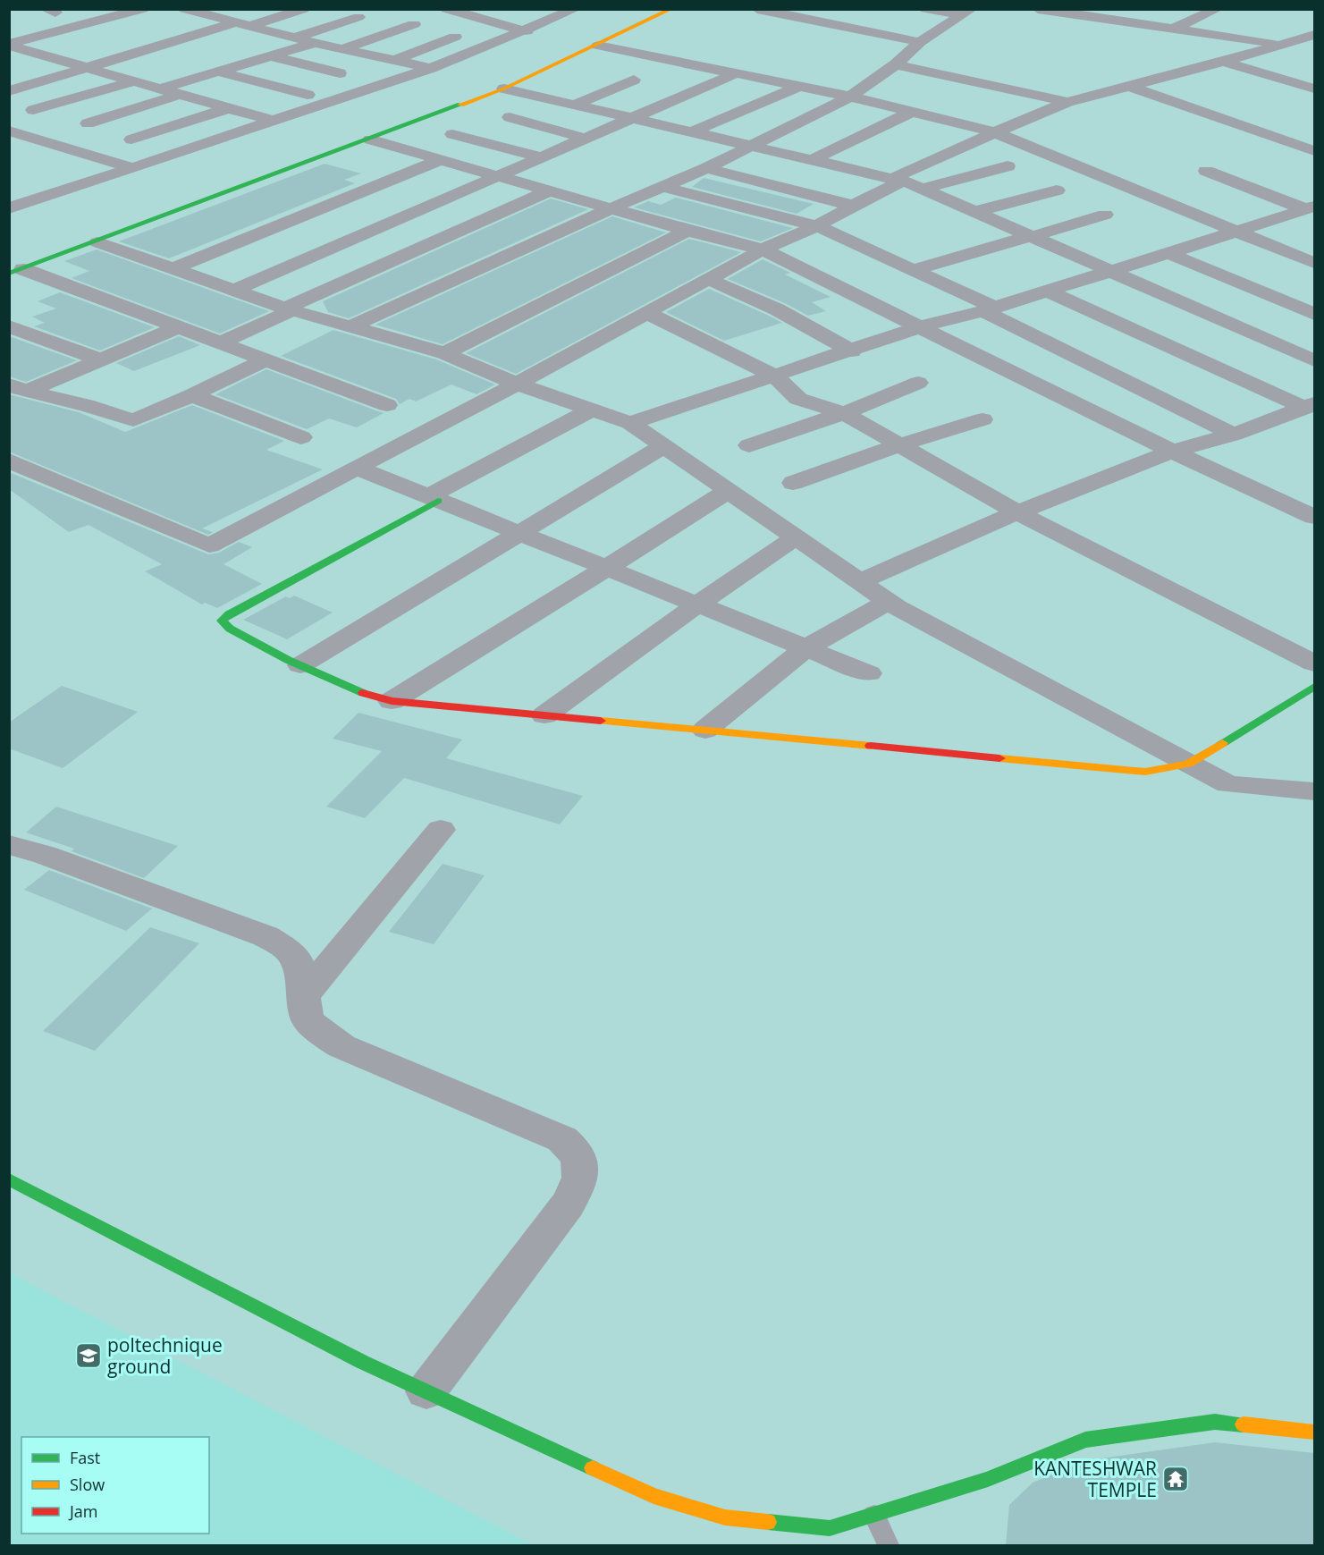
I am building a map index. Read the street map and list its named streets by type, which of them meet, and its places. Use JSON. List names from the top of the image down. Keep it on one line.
{"places":{"school or university":["poltechnique ground"],"temple":["KANTESHWAR TEMPLE"]},"legend":["Fast","Slow","Jam"]}
